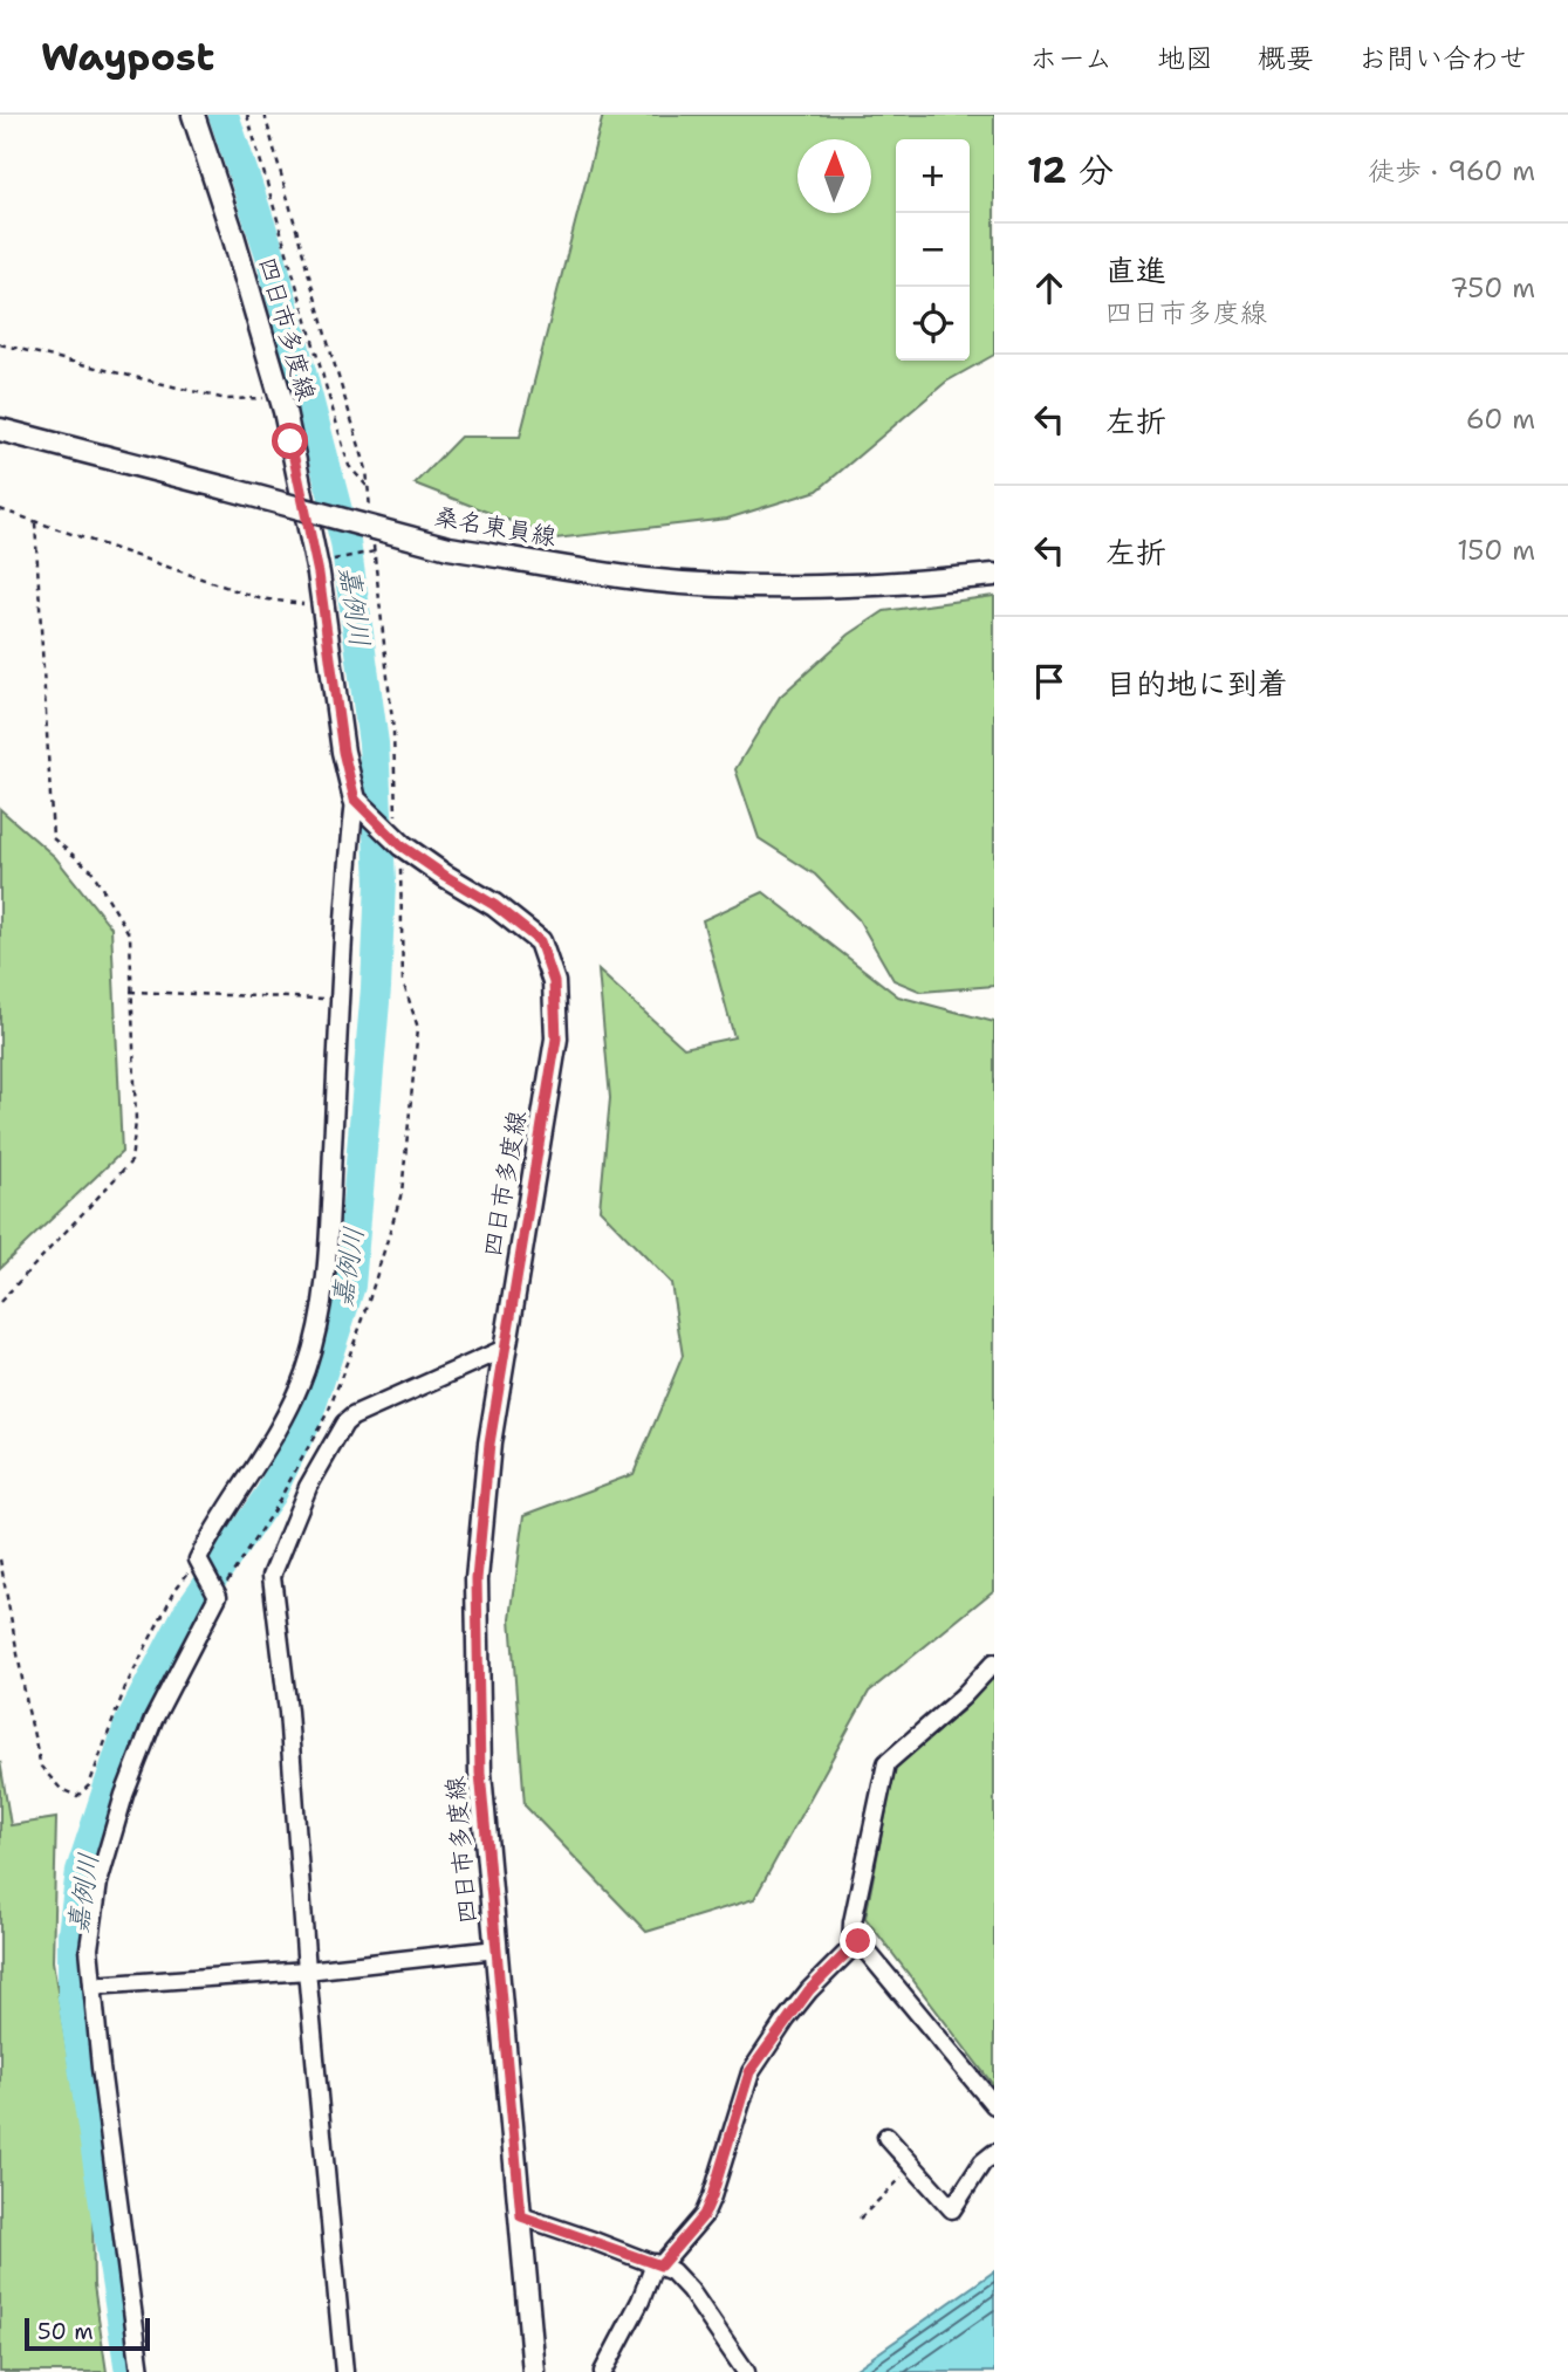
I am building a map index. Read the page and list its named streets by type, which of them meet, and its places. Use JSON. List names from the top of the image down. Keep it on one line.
{"streets":{"main road":["四日市多度線","桑名東員線"]},"water":["嘉例川"],"scale_bar":"50 m","north":"top","page":{"header":"Waypost","nav":["ホーム","地図","概要","お問い合わせ"],"heading":["12 分","徒歩 · 960 m"],"map_buttons":["+","−"],"list":[["直進","四日市多度線","750 m"],["左折","60 m"],["左折","150 m"],"目的地に到着"],"scale":"50 m"}}
